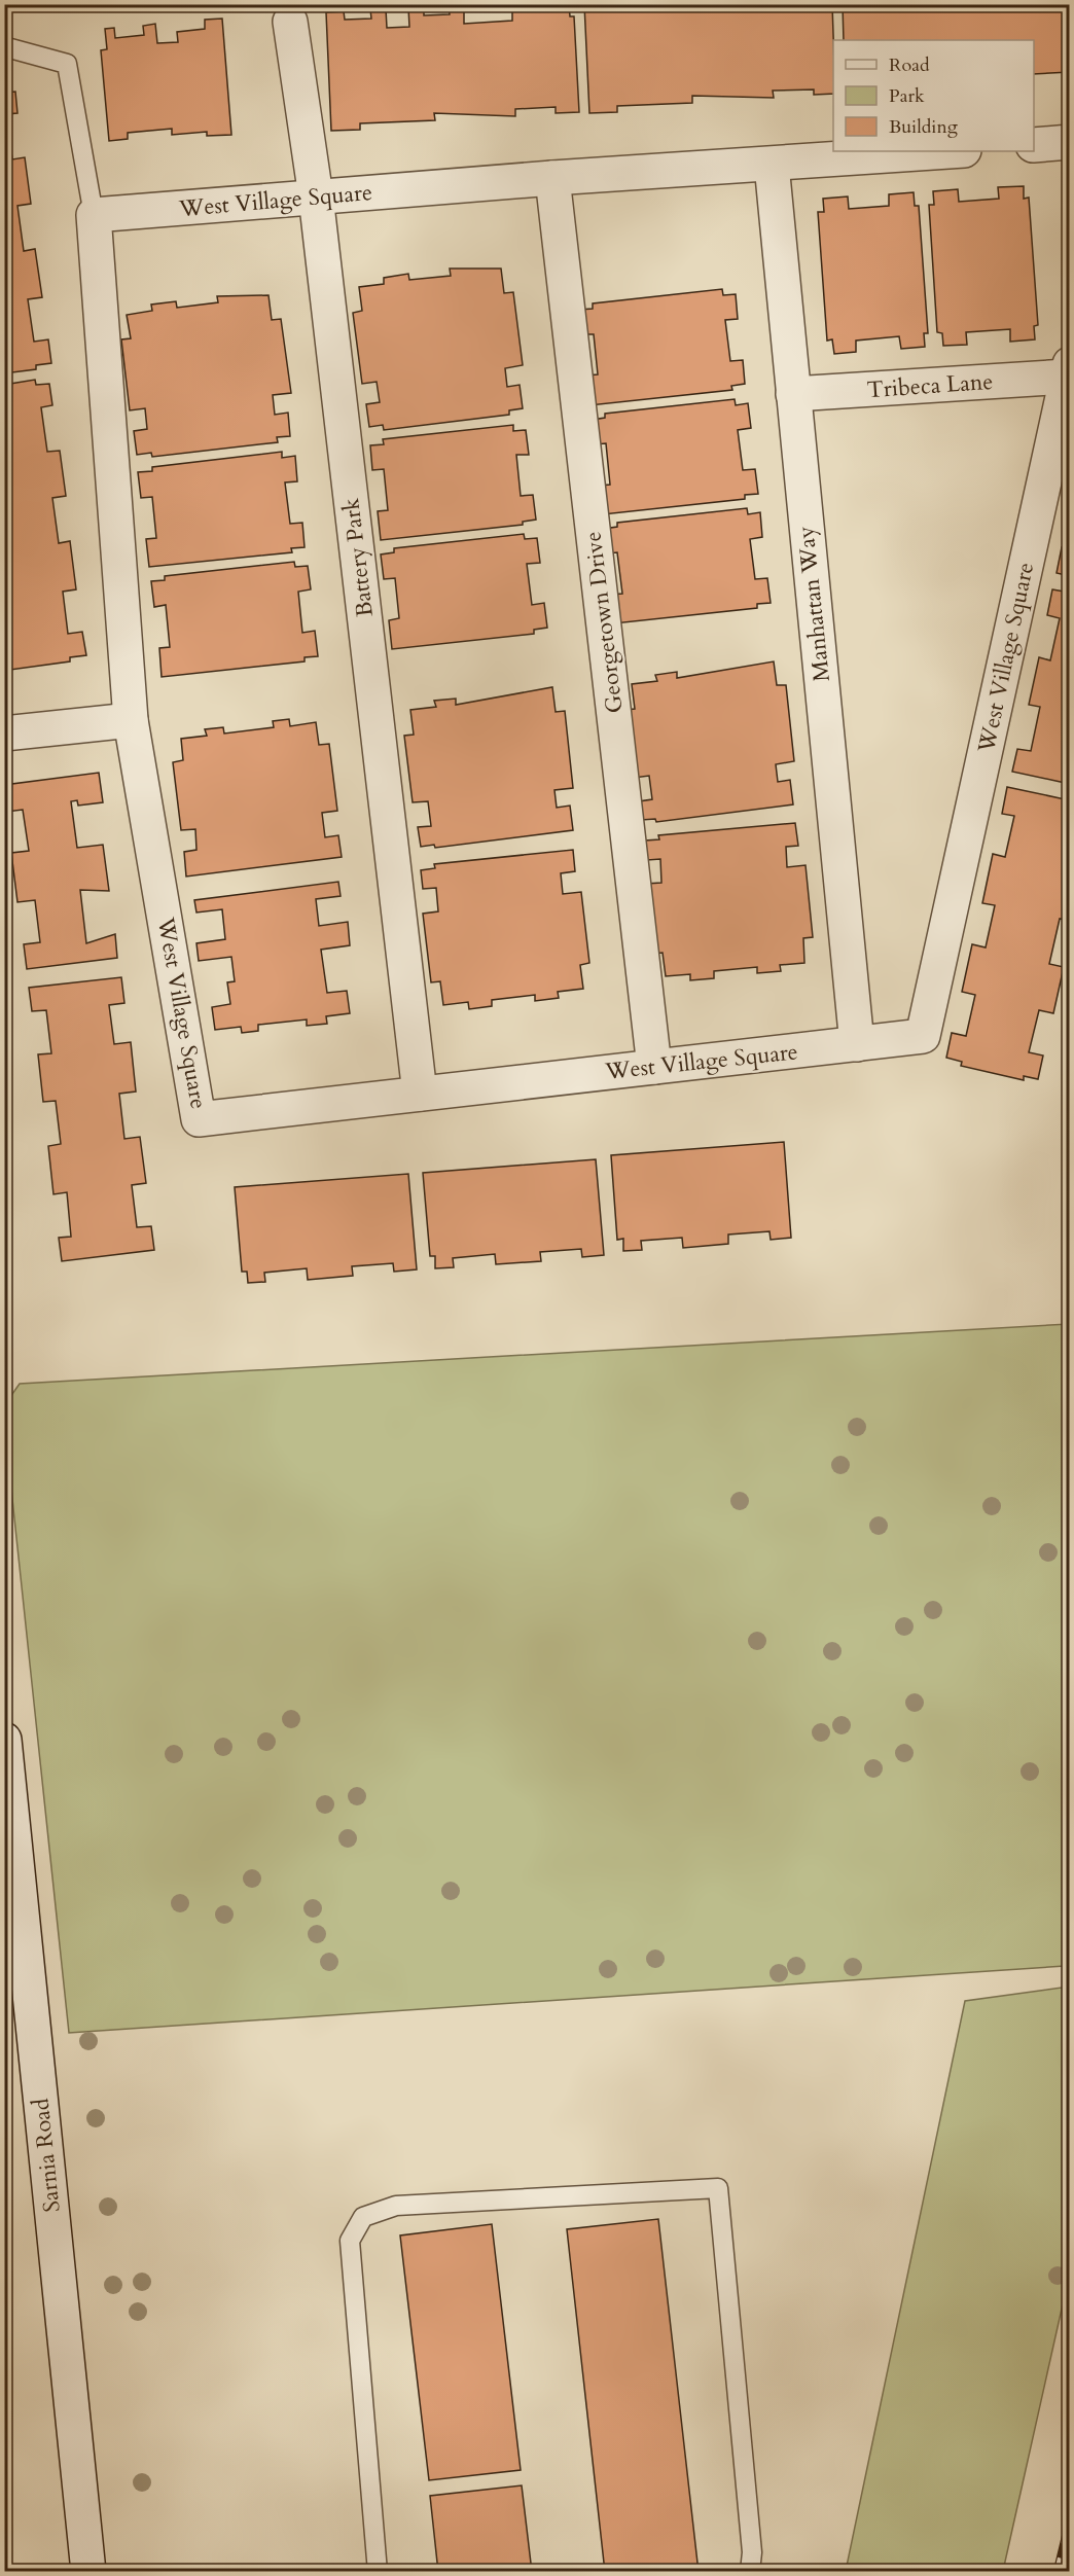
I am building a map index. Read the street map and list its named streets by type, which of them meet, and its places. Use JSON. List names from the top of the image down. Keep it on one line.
{"streets":{"street":["West Village Square","Tribeca Lane","Battery Park","Manhattan Way","Georgetown Drive","Sarnia Road"]},"crossings":[["West Village Square","Tribeca Lane"],["West Village Square","Battery Park"],["West Village Square","Manhattan Way"],["West Village Square","Georgetown Drive"],["Tribeca Lane","Manhattan Way"]],"legend":["Road","Park","Building"]}
